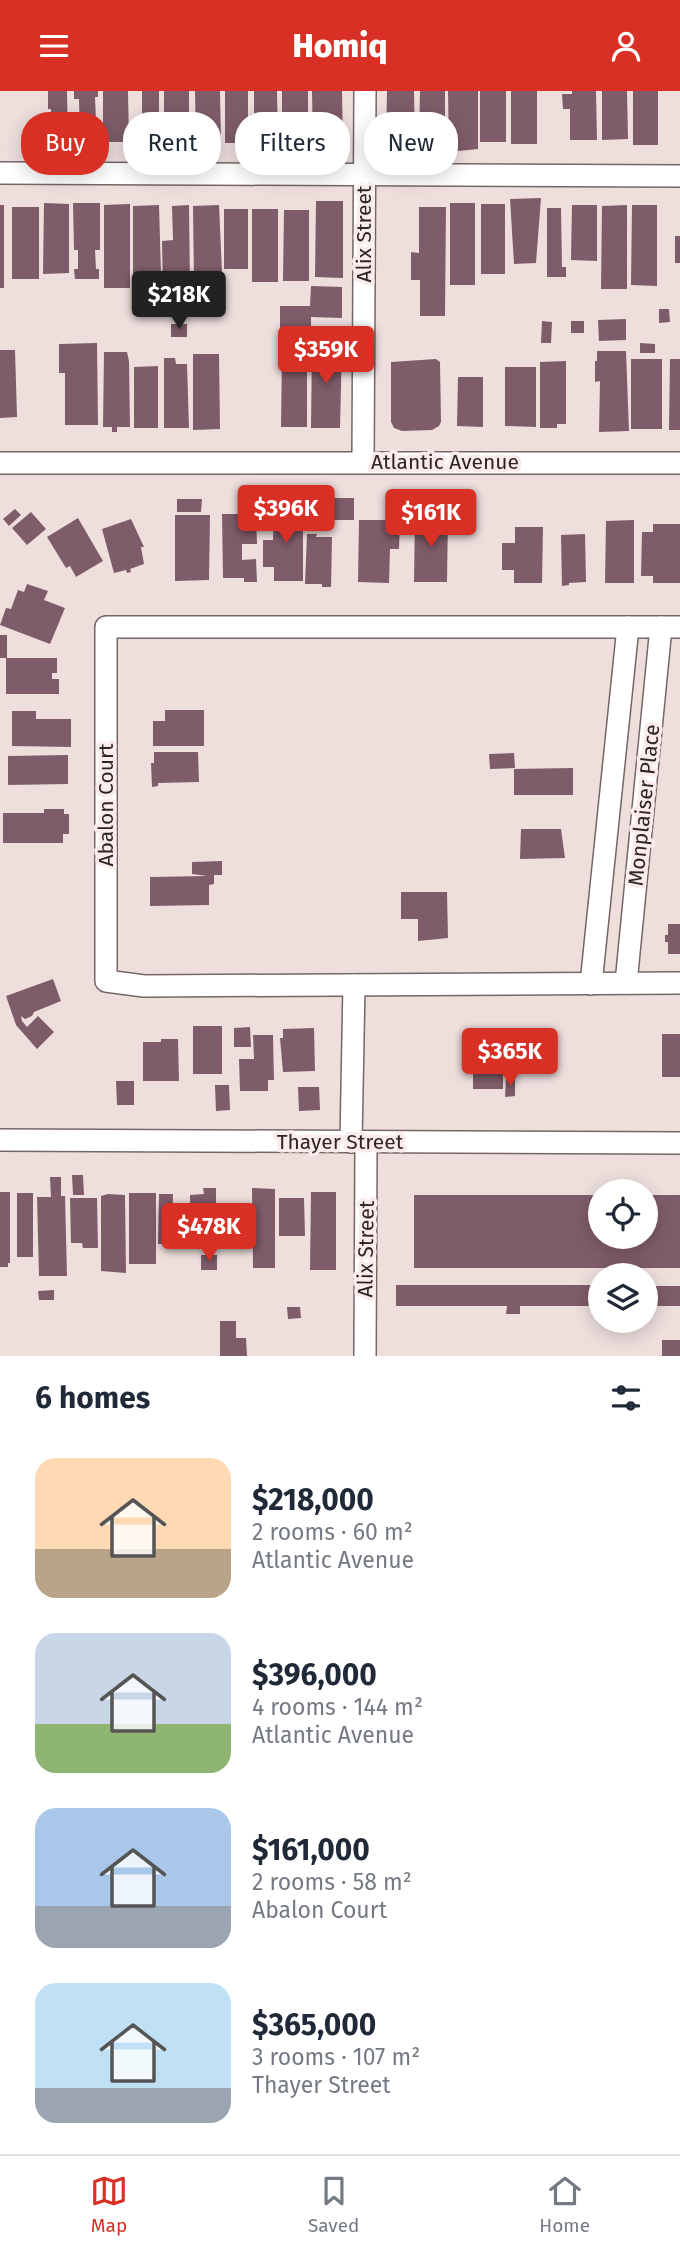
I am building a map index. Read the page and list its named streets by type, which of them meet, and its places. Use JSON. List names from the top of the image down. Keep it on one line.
{"streets":{"street":["Alix Street","Atlantic Avenue","Abalon Court","Monplaiser Place","Thayer Street"]},"crossings":[["Alix Street","Atlantic Avenue"],["Alix Street","Abalon Court"],["Alix Street","Thayer Street"],["Abalon Court","Monplaiser Place"]],"page":{"header":"Homiq","chip":["Buy","Rent","Filters","New"],"price":["$218K","$359K","$396K","$161K","$365K","$478K"],"heading":"6 homes","list":[{"name":"$218,000","note":"2 rooms · 60 m² · Atlantic Avenue"},{"name":"$396,000","note":"4 rooms · 144 m² · Atlantic Avenue"},{"name":"$161,000","note":"2 rooms · 58 m² · Abalon Court"},{"name":"$365,000","note":"3 rooms · 107 m² · Thayer Street"}],"tabs":["Map","Saved","Home"]}}
